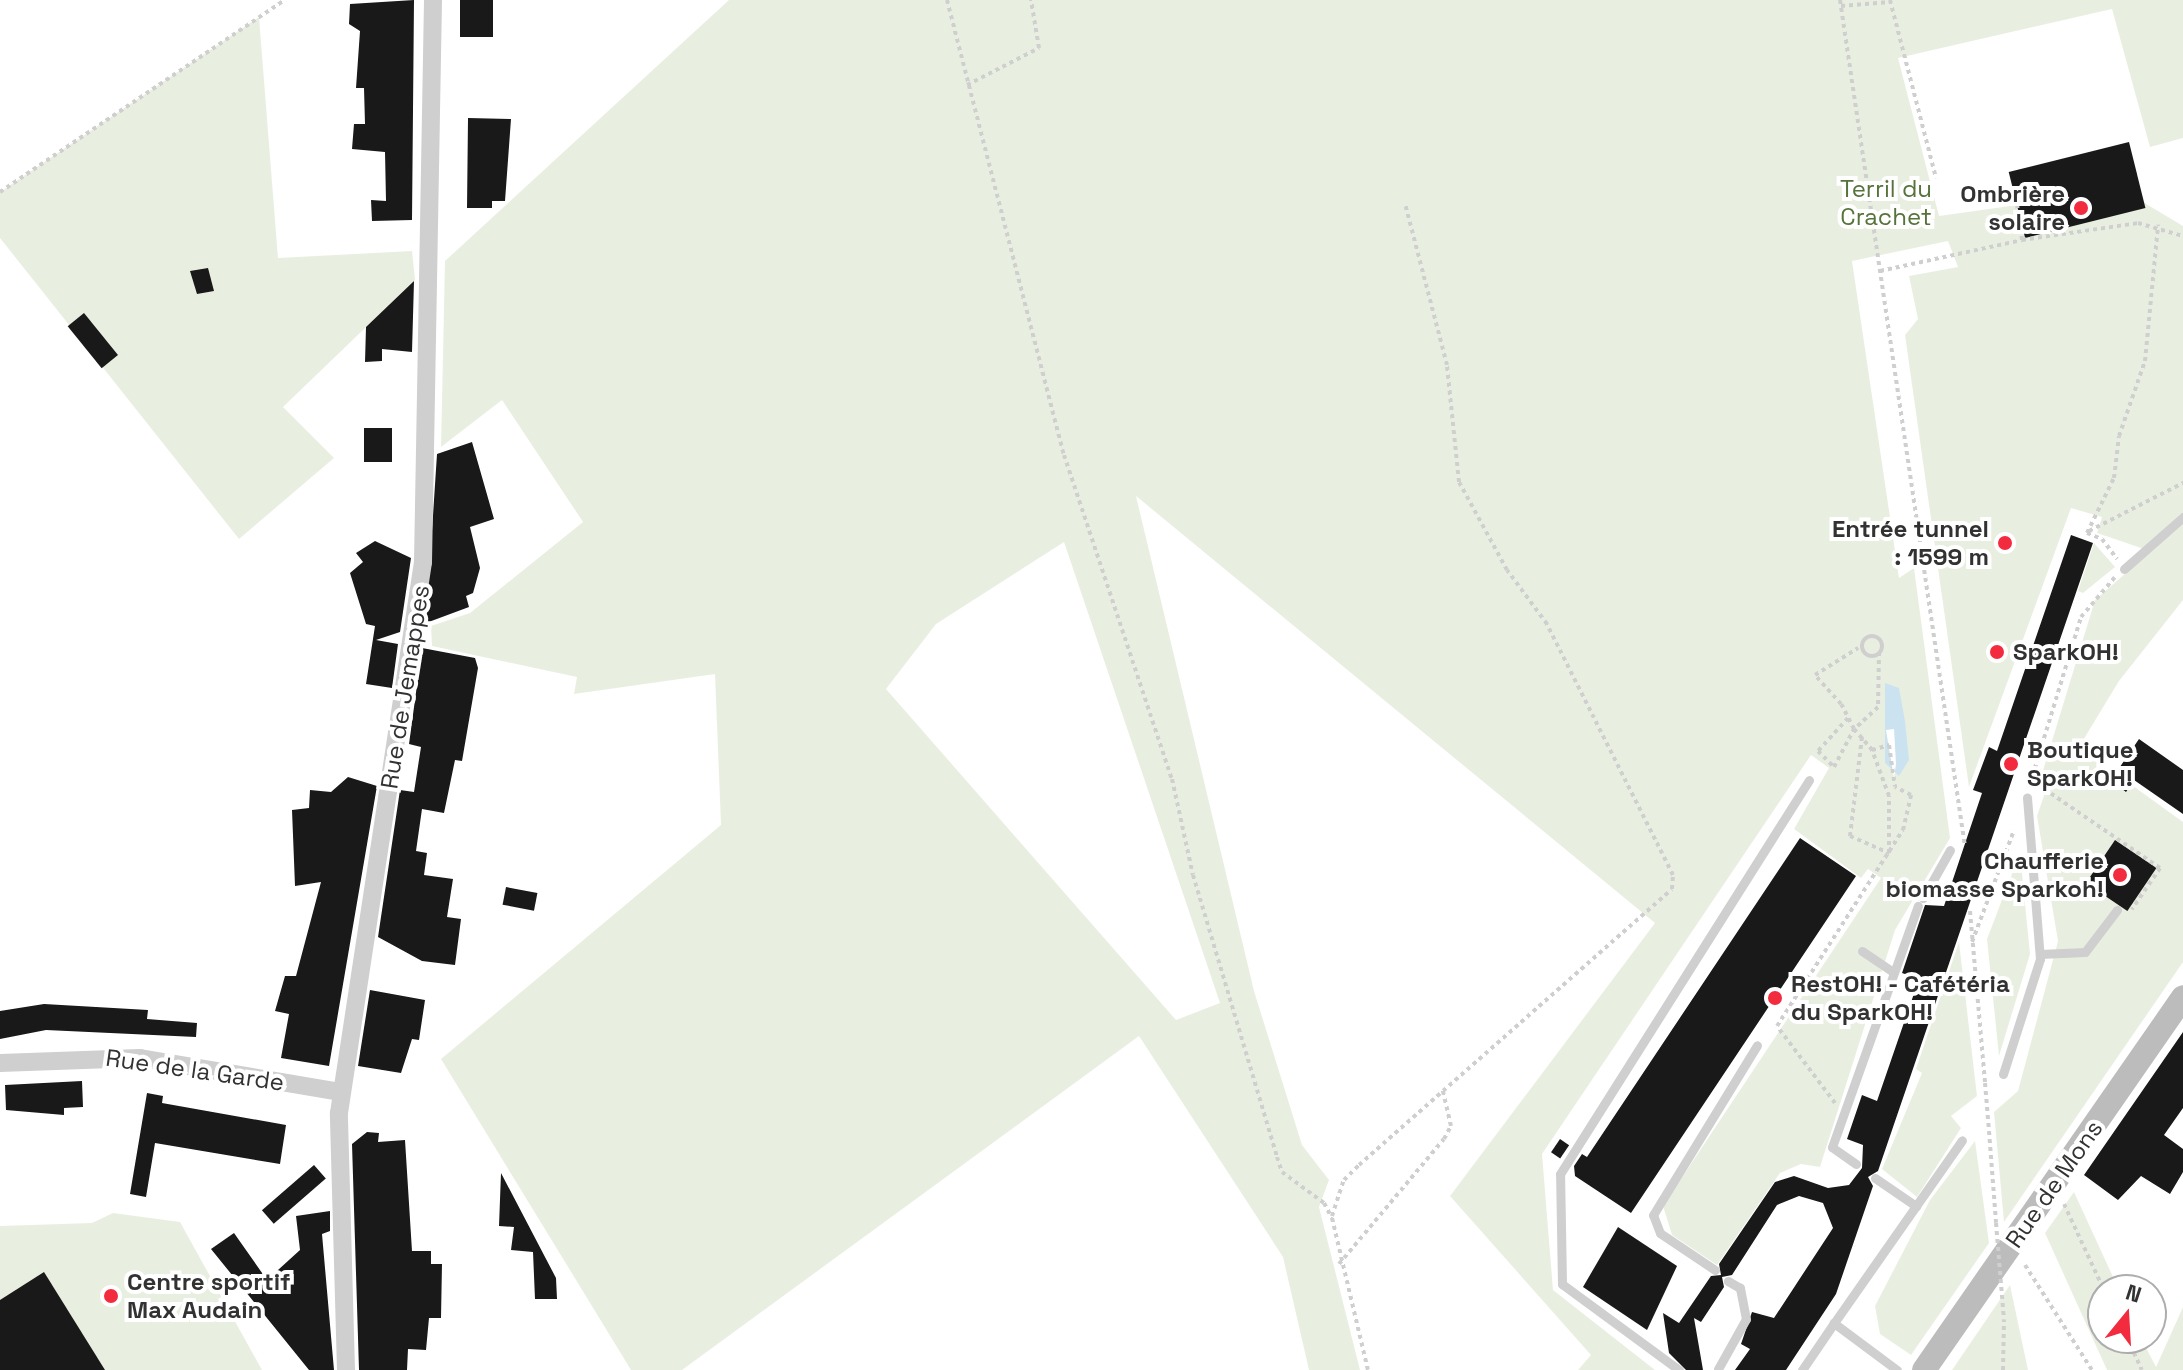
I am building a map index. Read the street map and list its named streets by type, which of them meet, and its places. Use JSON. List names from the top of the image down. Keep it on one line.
{"streets":{"main road":["Rue de Mons"],"street":["Rue de Jemappes","Rue de la Garde"]},"crossings":[["Rue de Jemappes","Rue de la Garde"]],"parks":["Terril du Crachet"],"places":["Ombrière solaire","Entrée tunnel : 1599 m","SparkOH!","Boutique SparkOH!","Chaufferie biomasse Sparkoh!","RestOH! - Cafétéria du SparkOH!","Centre sportif Max Audain"],"north":"top"}
